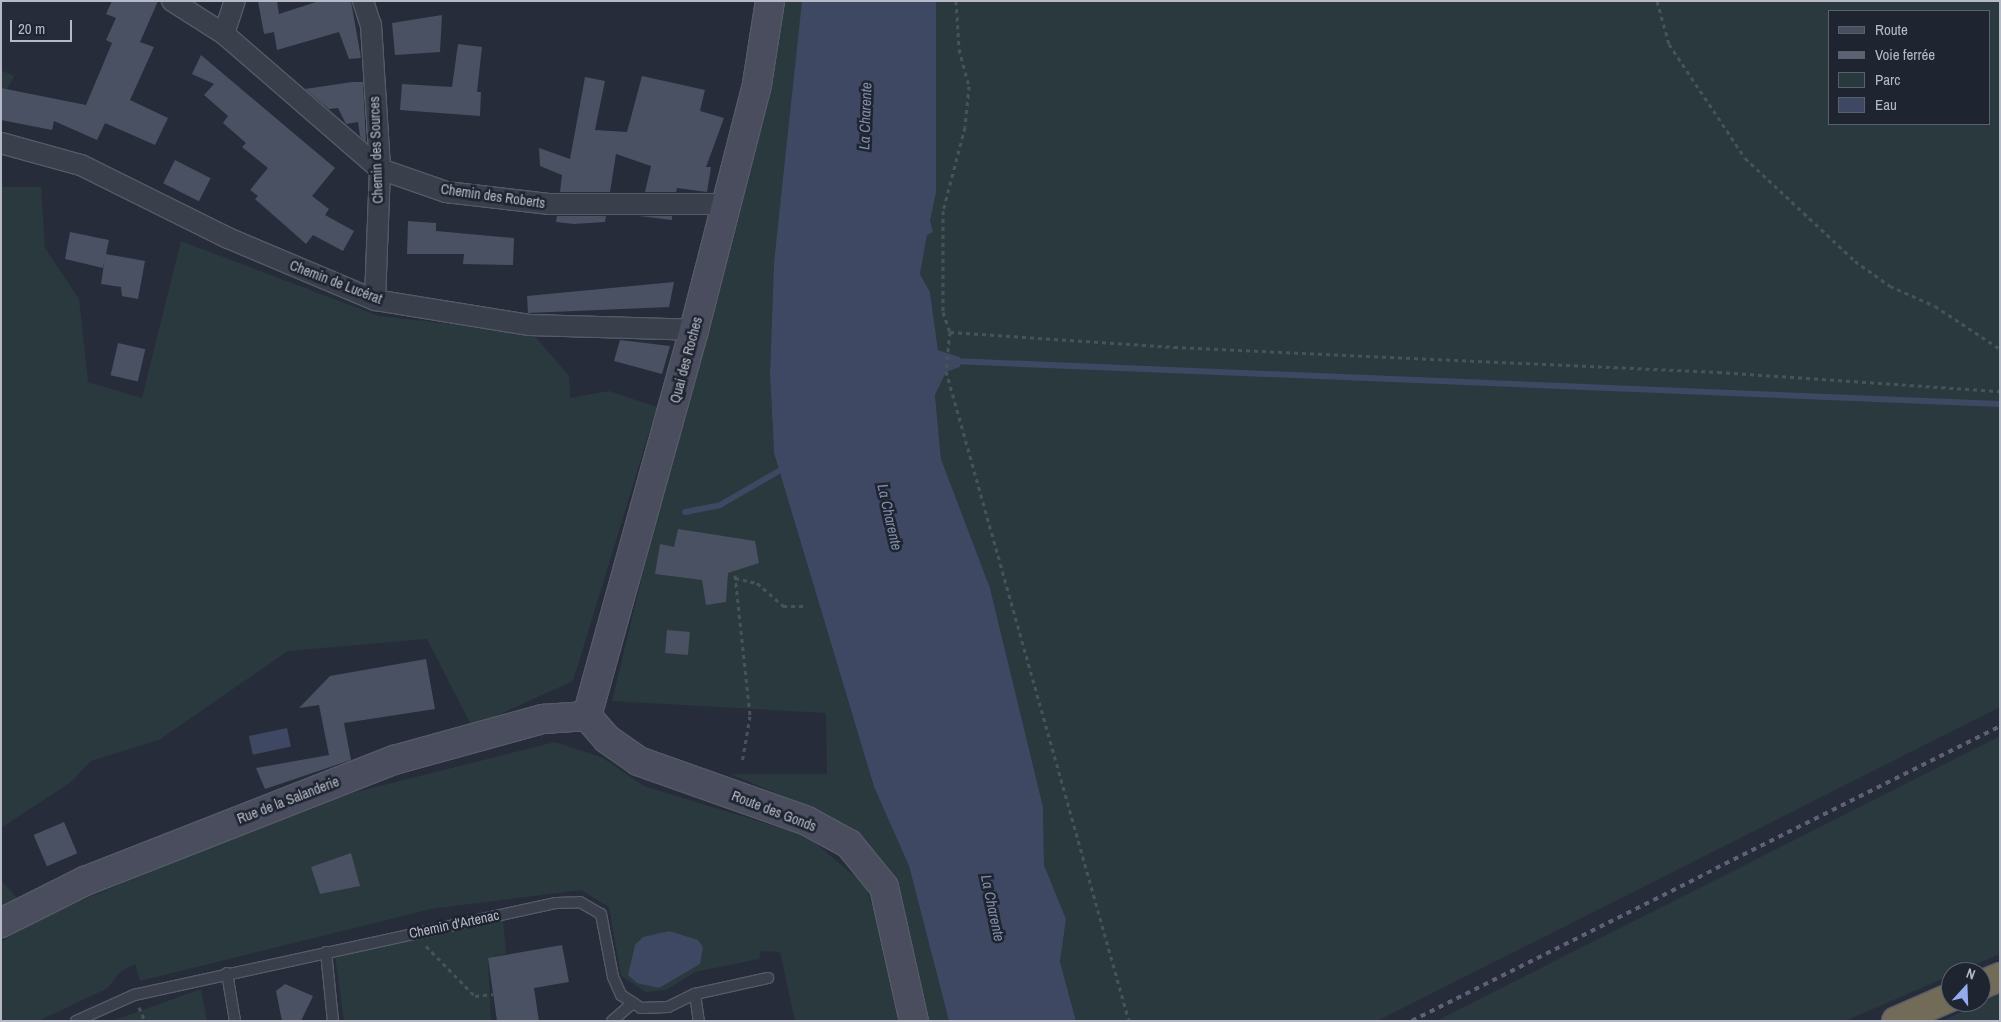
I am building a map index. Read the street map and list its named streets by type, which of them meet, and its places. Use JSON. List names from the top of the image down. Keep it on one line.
{"streets":{"street":["Chemin des Sources","Chemin des Roberts","Chemin de Lucérat","Quai des Roches","Rue de la Salanderie","Route des Gonds"],"lane":["Chemin d'Artenac"]},"crossings":[["Chemin des Sources","Chemin des Roberts"],["Chemin des Sources","Chemin de Lucérat"],["Chemin des Roberts","Quai des Roches"],["Chemin de Lucérat","Quai des Roches"],["Quai des Roches","Rue de la Salanderie"],["Quai des Roches","Route des Gonds"],["Rue de la Salanderie","Route des Gonds"]],"water":["La Charente"],"legend":["Route","Voie ferrée","Parc","Eau"],"scale_bar":"20 m","north":"top"}
